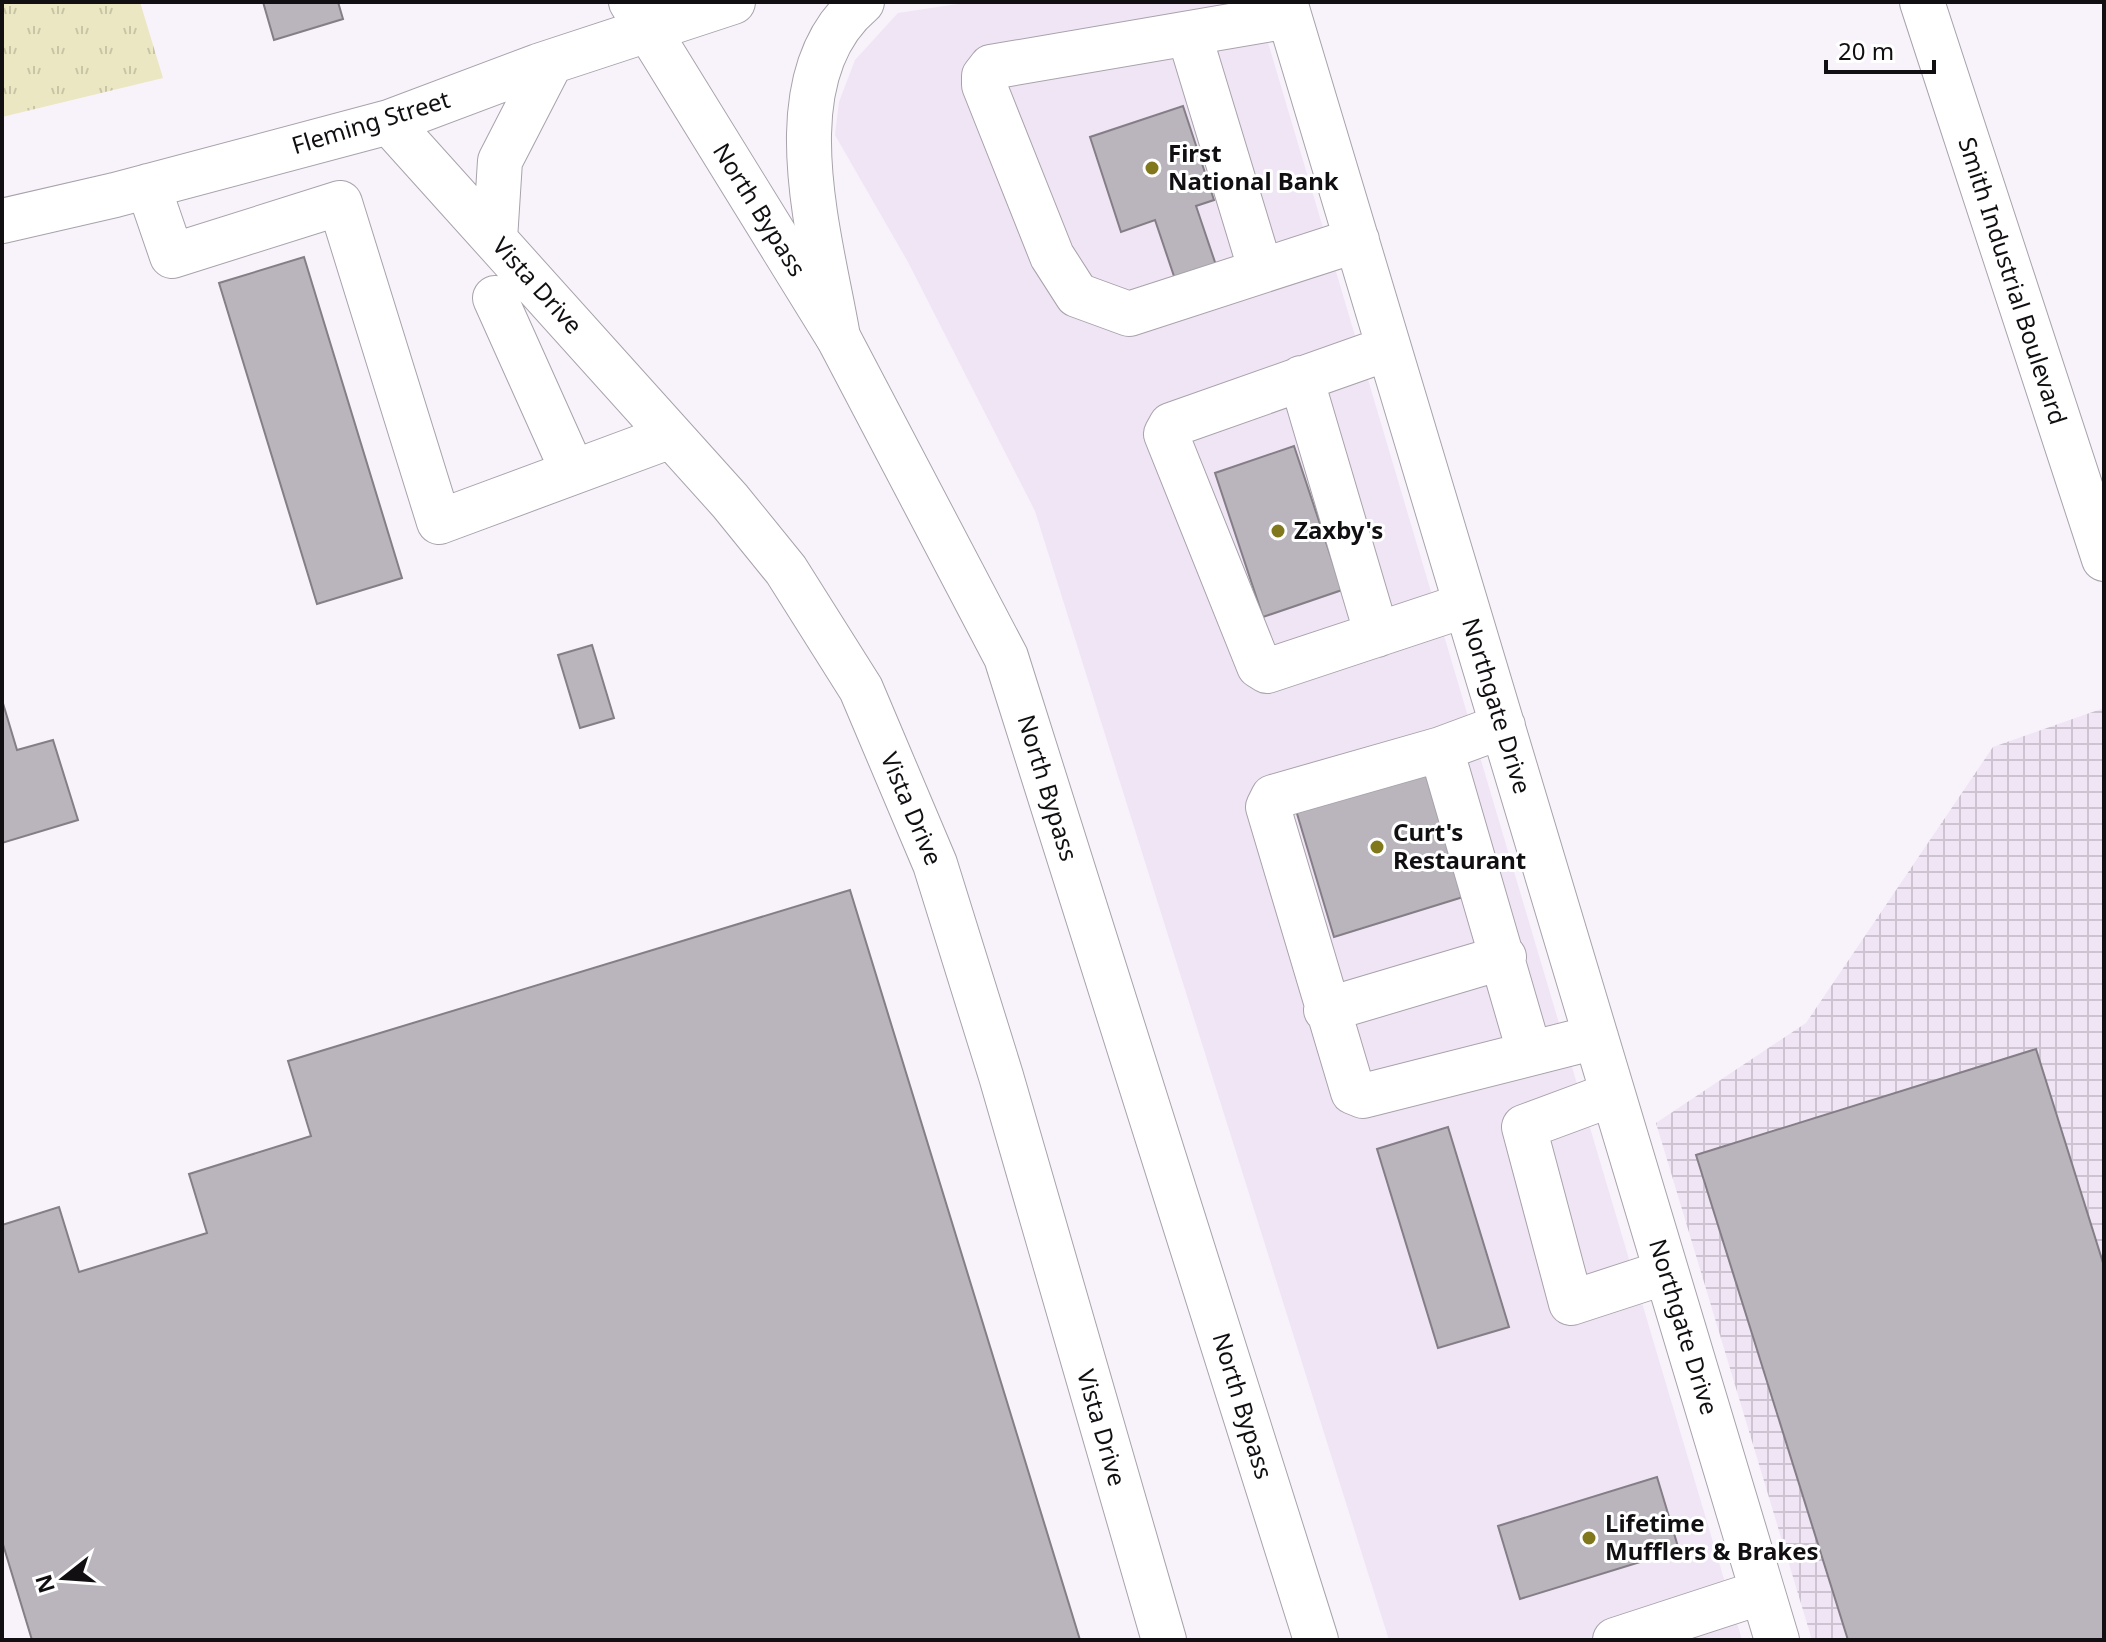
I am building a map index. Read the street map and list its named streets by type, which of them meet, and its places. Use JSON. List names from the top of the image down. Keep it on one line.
{"streets":{"main road":["Fleming Street","North Bypass","Smith Industrial Boulevard","Vista Drive","Northgate Drive"]},"crossings":[["Fleming Street","North Bypass"],["Fleming Street","Vista Drive"]],"places":["First National Bank","Zaxby's","Curt's Restaurant","Lifetime Mufflers & Brakes"],"scale_bar":"20 m","north":"left"}
